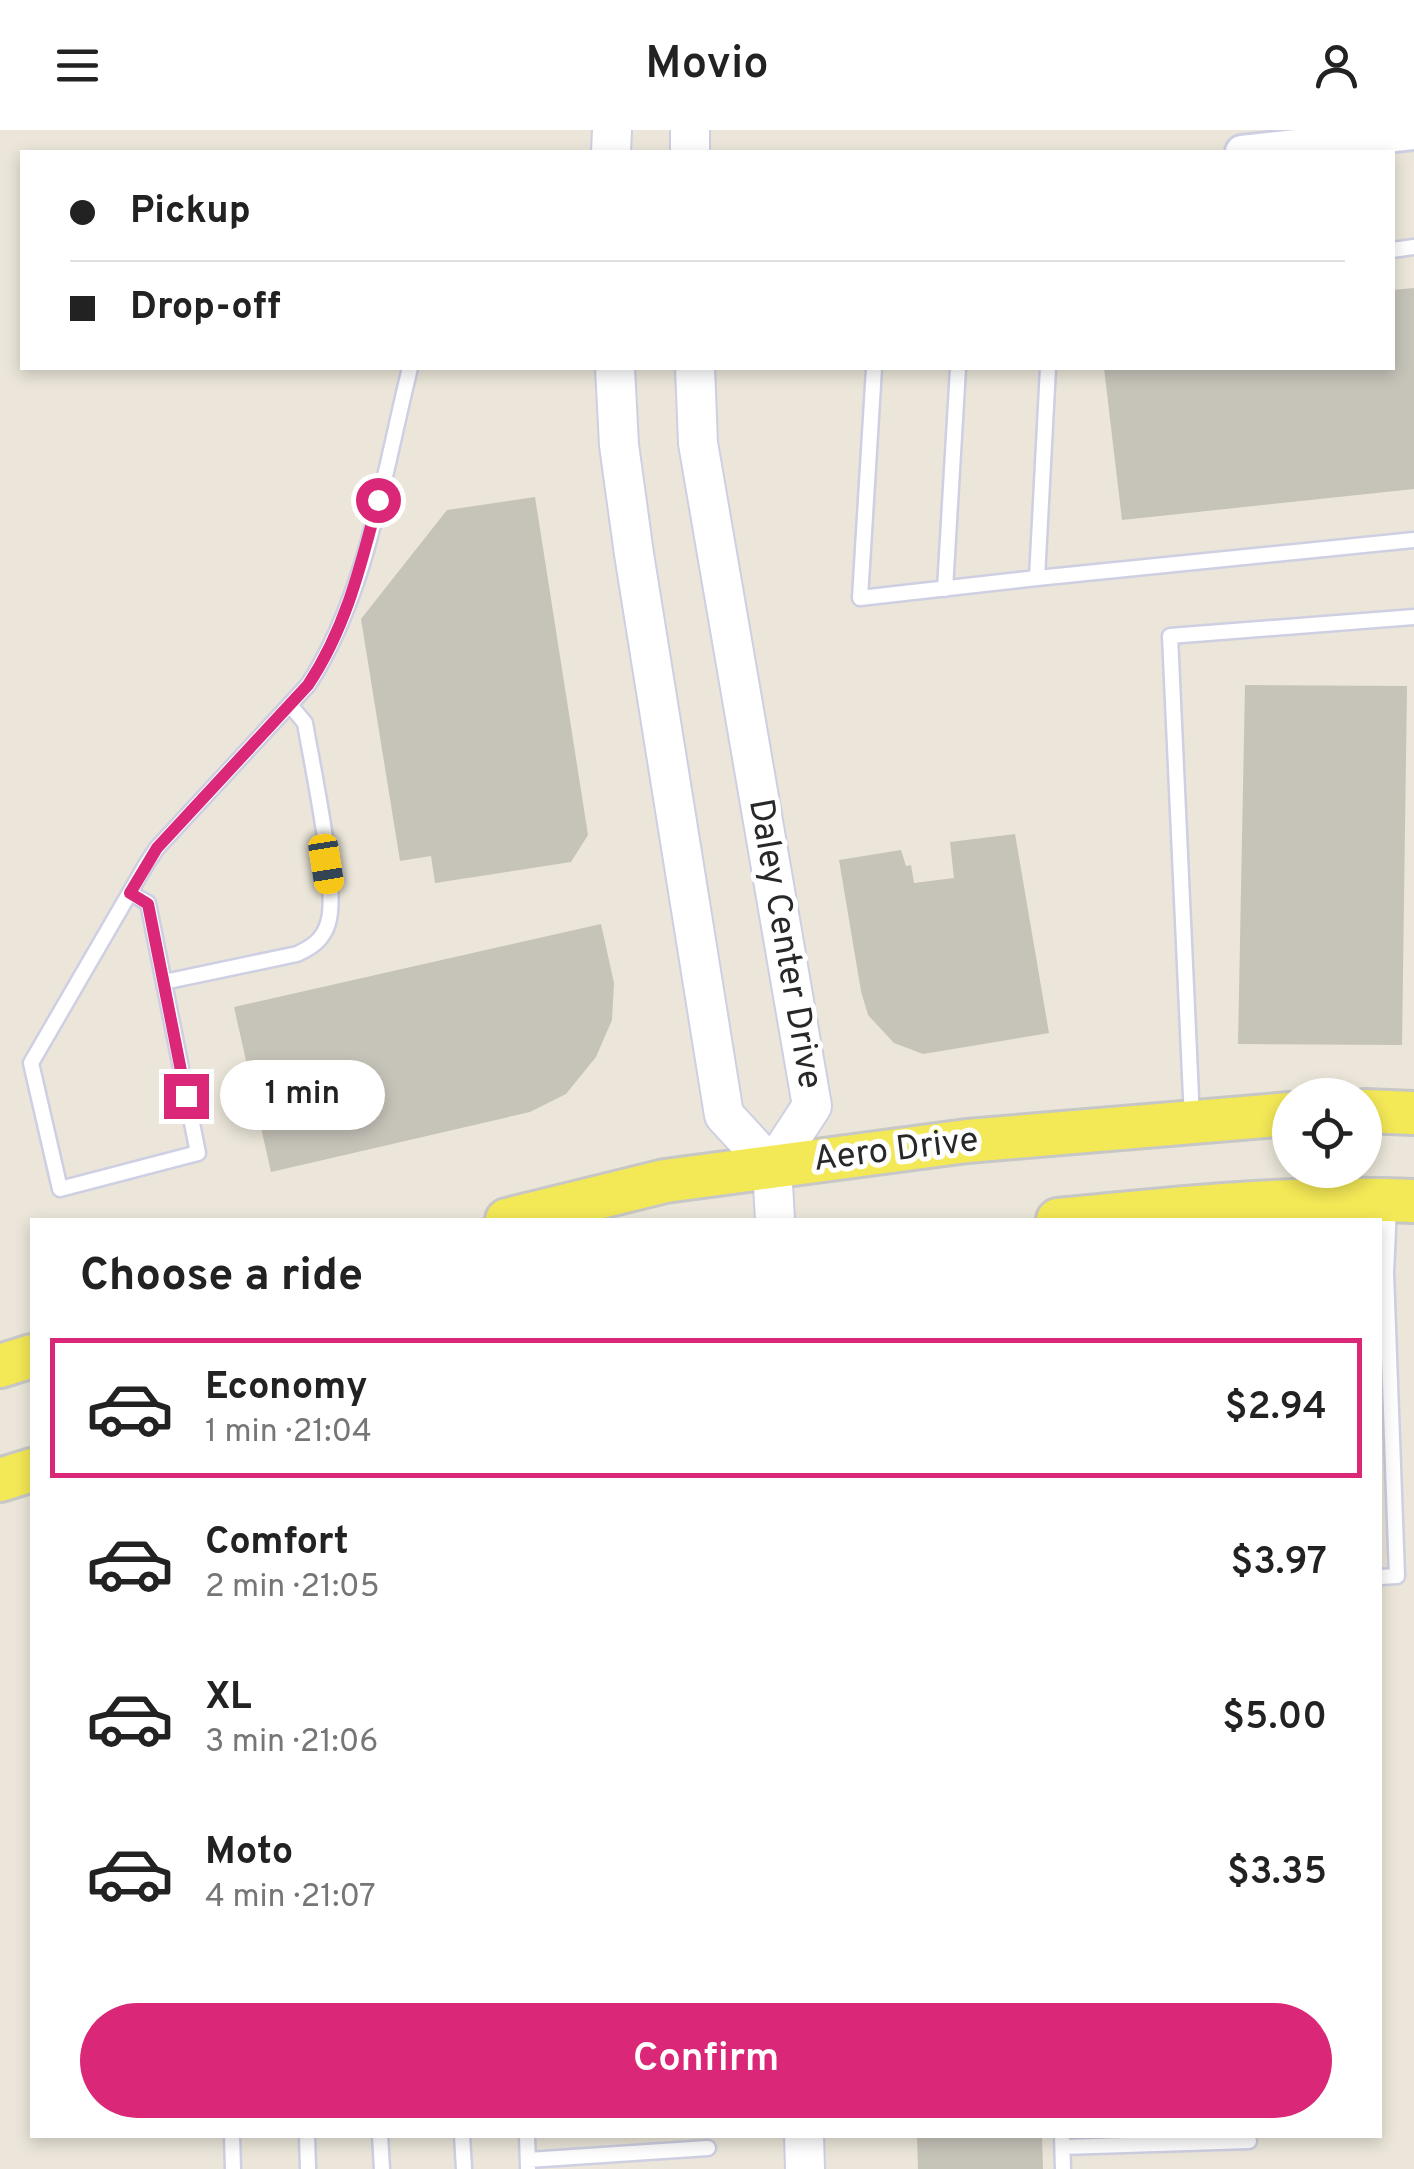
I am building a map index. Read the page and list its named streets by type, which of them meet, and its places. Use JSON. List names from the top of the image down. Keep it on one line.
{"streets":{"main road":["Daley Center Drive","Aero Drive"]},"crossings":[["Daley Center Drive","Aero Drive"]],"page":{"header":"Movio","banner":["Pickup","Drop-off"],"bubble":"1 min","heading":"Choose a ride","list":[{"name":"Economy","note":"1 min · 21:04","value":"$2.94"},{"name":"Comfort","note":"2 min · 21:05","value":"$3.97"},{"name":"XL","note":"3 min · 21:06","value":"$5.00"},{"name":"Moto","note":"4 min · 21:07","value":"$3.35"}],"buttons":"Confirm"}}
